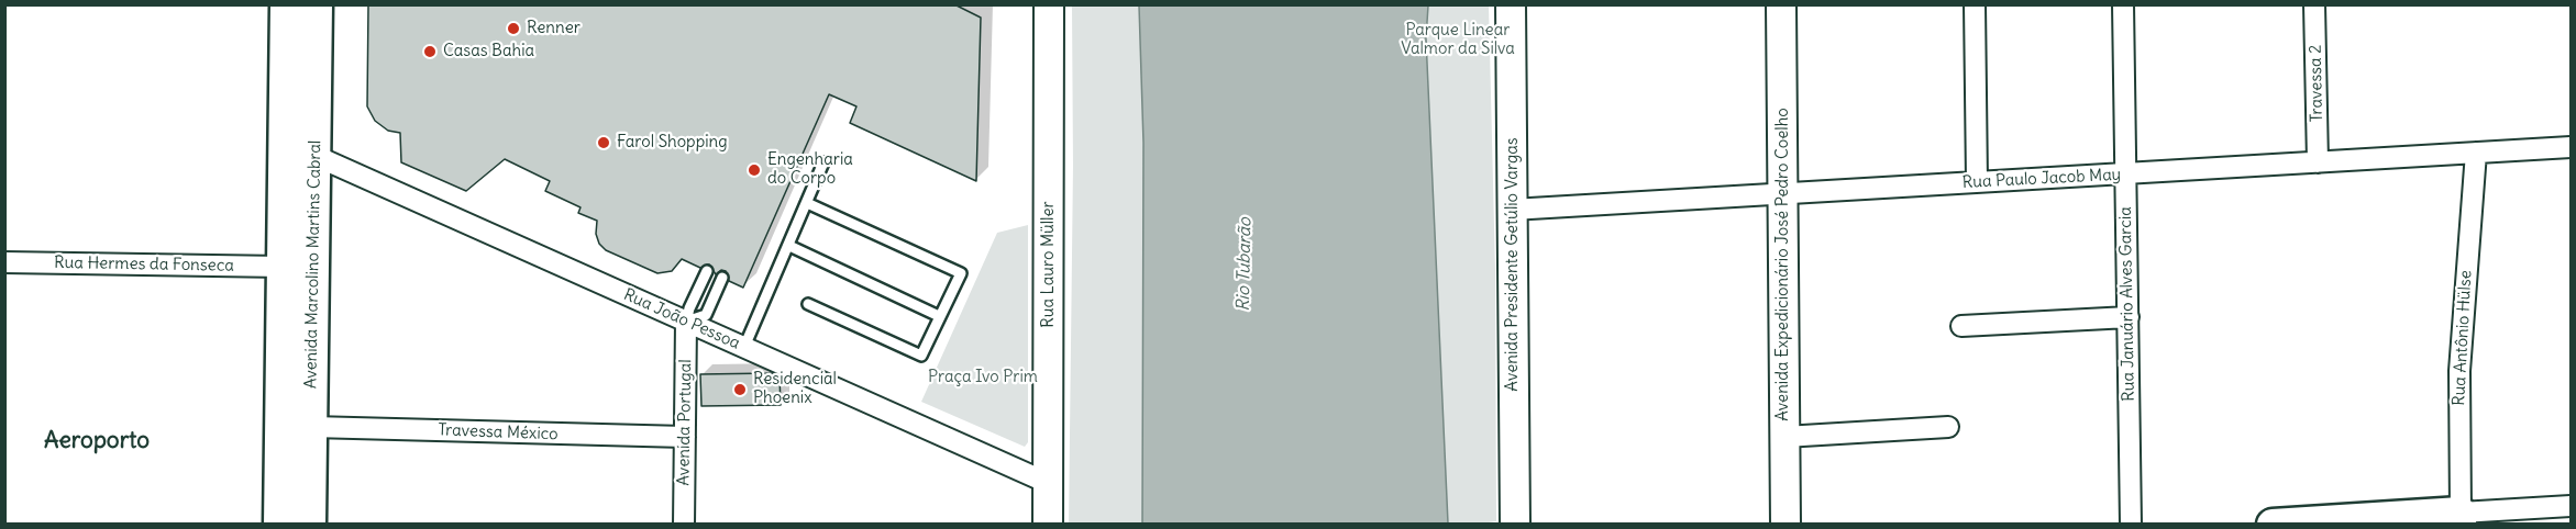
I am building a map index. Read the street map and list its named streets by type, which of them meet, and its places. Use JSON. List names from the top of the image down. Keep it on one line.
{"streets":{"main road":["Avenida Marcolino Martins Cabral","Rua Lauro Müller","Avenida Presidente Getúlio Vargas","Avenida Expedicionário José Pedro Coelho"],"street":["Travessa 2","Rua Paulo Jacob May","Rua Hermes da Fonseca","Rua Januário Alves Garcia","Rua João Pessoa","Rua Antônio Hülse","Avenida Portugal","Travessa México"]},"crossings":[["Travessa 2","Rua Paulo Jacob May"],["Rua Paulo Jacob May","Avenida Presidente Getúlio Vargas"],["Rua Paulo Jacob May","Avenida Expedicionário José Pedro Coelho"],["Rua Paulo Jacob May","Rua Januário Alves Garcia"],["Rua Paulo Jacob May","Rua Antônio Hülse"],["Rua Hermes da Fonseca","Avenida Marcolino Martins Cabral"],["Avenida Marcolino Martins Cabral","Rua João Pessoa"],["Avenida Marcolino Martins Cabral","Travessa México"],["Rua Lauro Müller","Rua João Pessoa"],["Rua João Pessoa","Avenida Portugal"],["Avenida Portugal","Travessa México"]],"districts":["Aeroporto"],"water":["Rio Tubarão"],"parks":["Parque Linear Valmor da Silva","Praça Ivo Prim"],"places":["Renner","Casas Bahia","Farol Shopping","Engenharia do Corpo","Residencial Phoenix"]}
